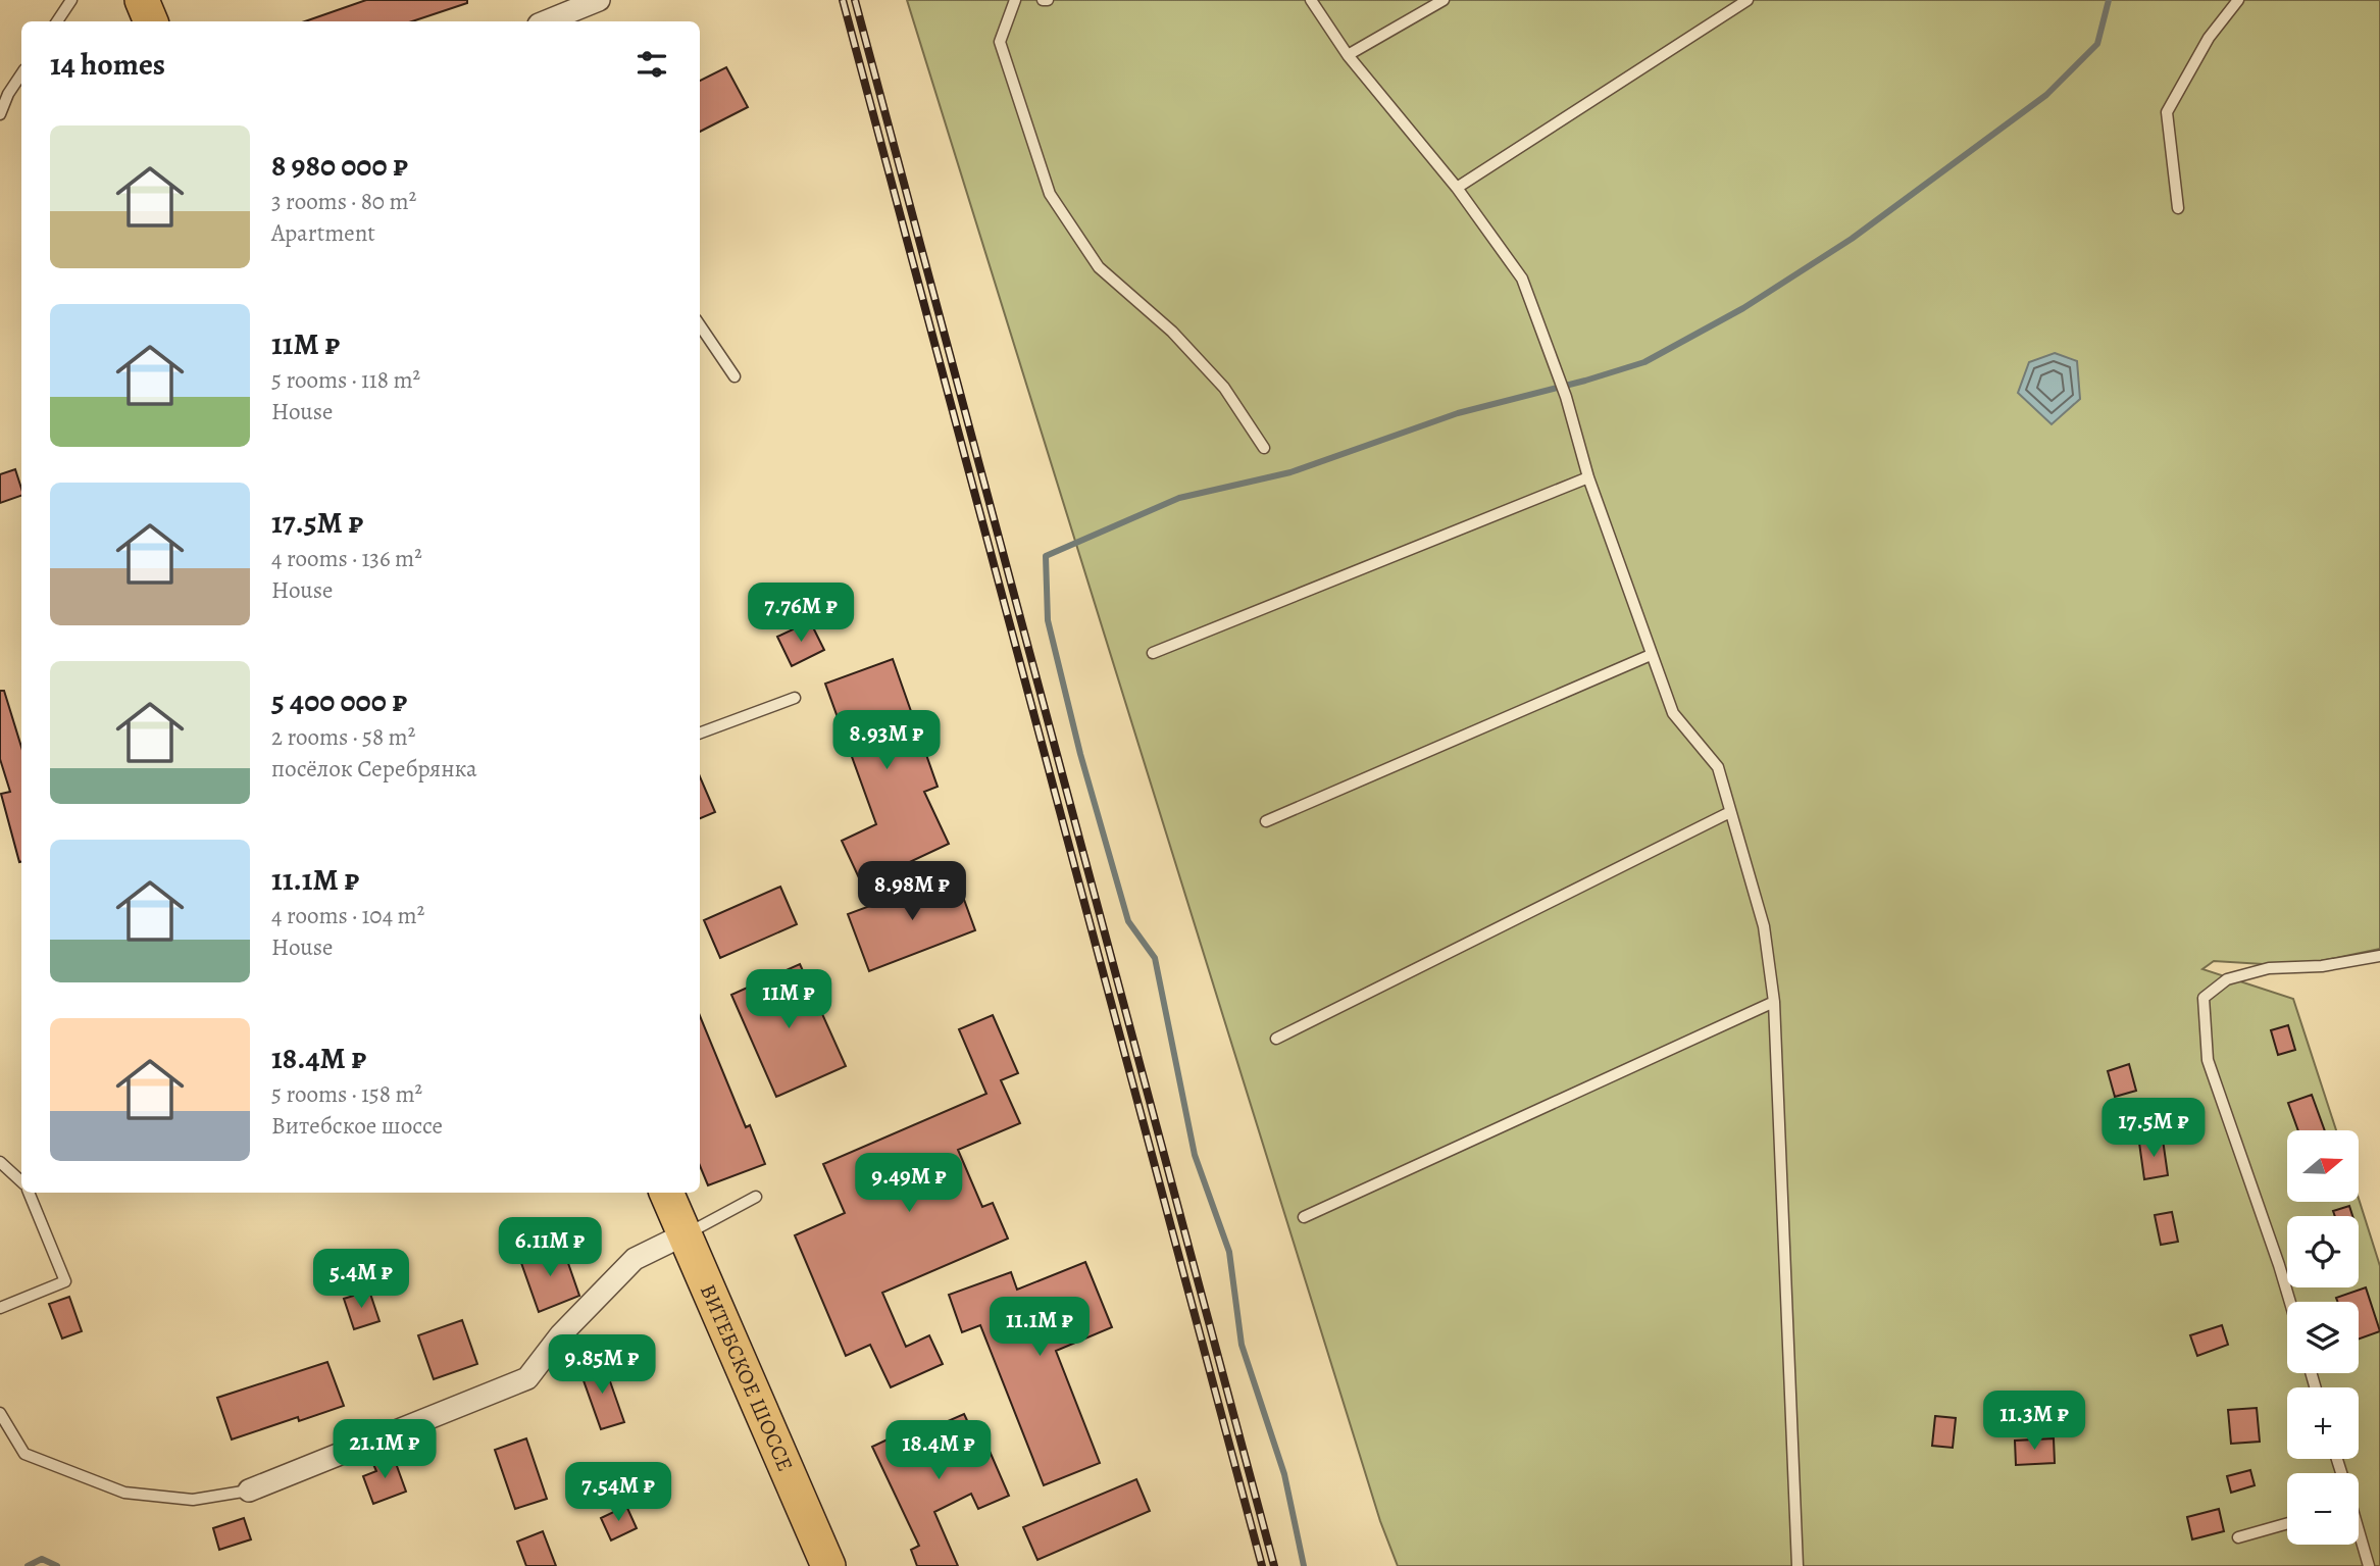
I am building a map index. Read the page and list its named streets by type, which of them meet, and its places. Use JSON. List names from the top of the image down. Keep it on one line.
{"streets":{"main road":["ВИТЕБСКОЕ ШОССЕ"]},"north":"right","page":{"heading":"14 homes","list":[{"name":"8 980 000 ₽","note":"3 rooms · 80 m² · Apartment"},{"name":"11M ₽","note":"5 rooms · 118 m² · House"},{"name":"17.5M ₽","note":"4 rooms · 136 m² · House"},{"name":"5 400 000 ₽","note":"2 rooms · 58 m² · посёлок Серебрянка"},{"name":"11.1M ₽","note":"4 rooms · 104 m² · House"},{"name":"18.4M ₽","note":"5 rooms · 158 m² · Витебское шоссе"}],"price":["7.76M ₽","8.93M ₽","8.98M ₽","11M ₽","17.5M ₽","9.49M ₽","6.11M ₽","5.4M ₽","11.1M ₽","9.85M ₽","11.3M ₽","21.1M ₽","18.4M ₽","7.54M ₽"],"map_buttons":["+","−"]}}
